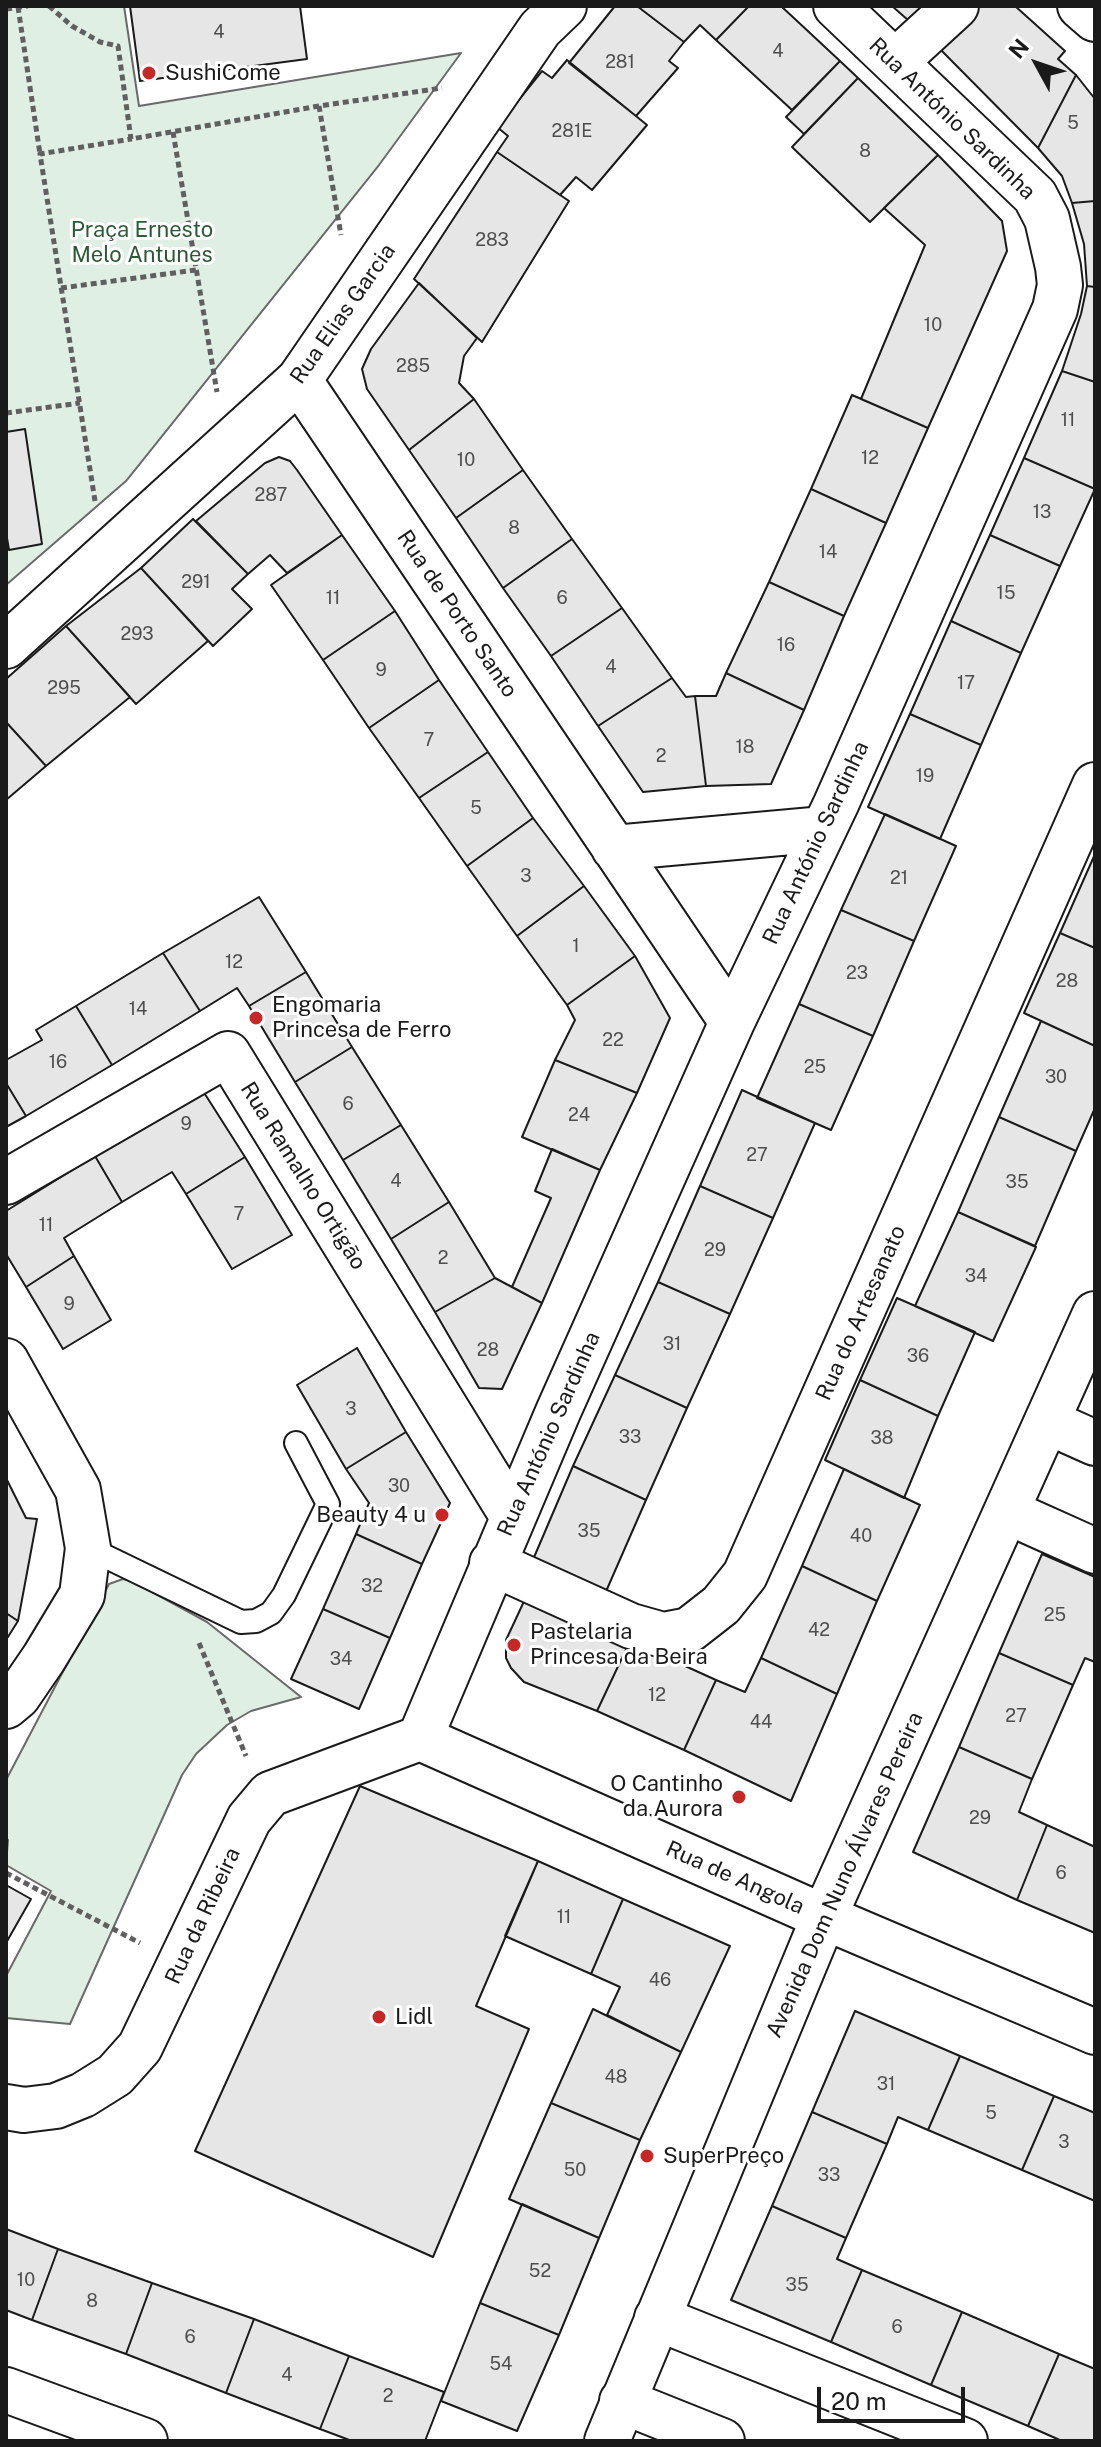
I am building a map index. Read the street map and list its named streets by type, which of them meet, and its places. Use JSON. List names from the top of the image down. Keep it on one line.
{"streets":{"street":["Rua António Sardinha","Rua Elias Garcia","Rua de Porto Santo","Rua Ramalho Ortigão","Rua do Artesanato","Avenida Dom Nuno Álvares Pereira","Rua de Angola","Rua da Ribeira"]},"crossings":[["Rua António Sardinha","Rua de Porto Santo"],["Rua António Sardinha","Rua Ramalho Ortigão"],["Rua António Sardinha","Rua do Artesanato"],["Rua António Sardinha","Rua de Angola"],["Rua António Sardinha","Rua da Ribeira"],["Rua Elias Garcia","Rua de Porto Santo"],["Avenida Dom Nuno Álvares Pereira","Rua de Angola"],["Rua de Angola","Rua da Ribeira"]],"parks":["Praça Ernesto Melo Antunes"],"places":["SushiCome","Engomaria Princesa de Ferro","Beauty 4 u","Pastelaria Princesa da Beira","O Cantinho da Aurora","Lidl","SuperPreço"],"house_numbers":["4","4","281","5","281E","8","283","10","285","11","12","10","287","13","8","14","291","15","11","6","293","16","4","9","17","295","7","18","2","19","5","3","21","1","12","23","28","14","22","16","25","30","6","24","9","27","4","35","7","11","29","2","34","9","31","28","36","3","33","38","30","35","40","32","25","42","34","12","27","44","29","6","11","46","48","31","5","3","50","33","52","10","35","8","6","6","54","4","2"],"scale_bar":"20 m","north":"top left"}
